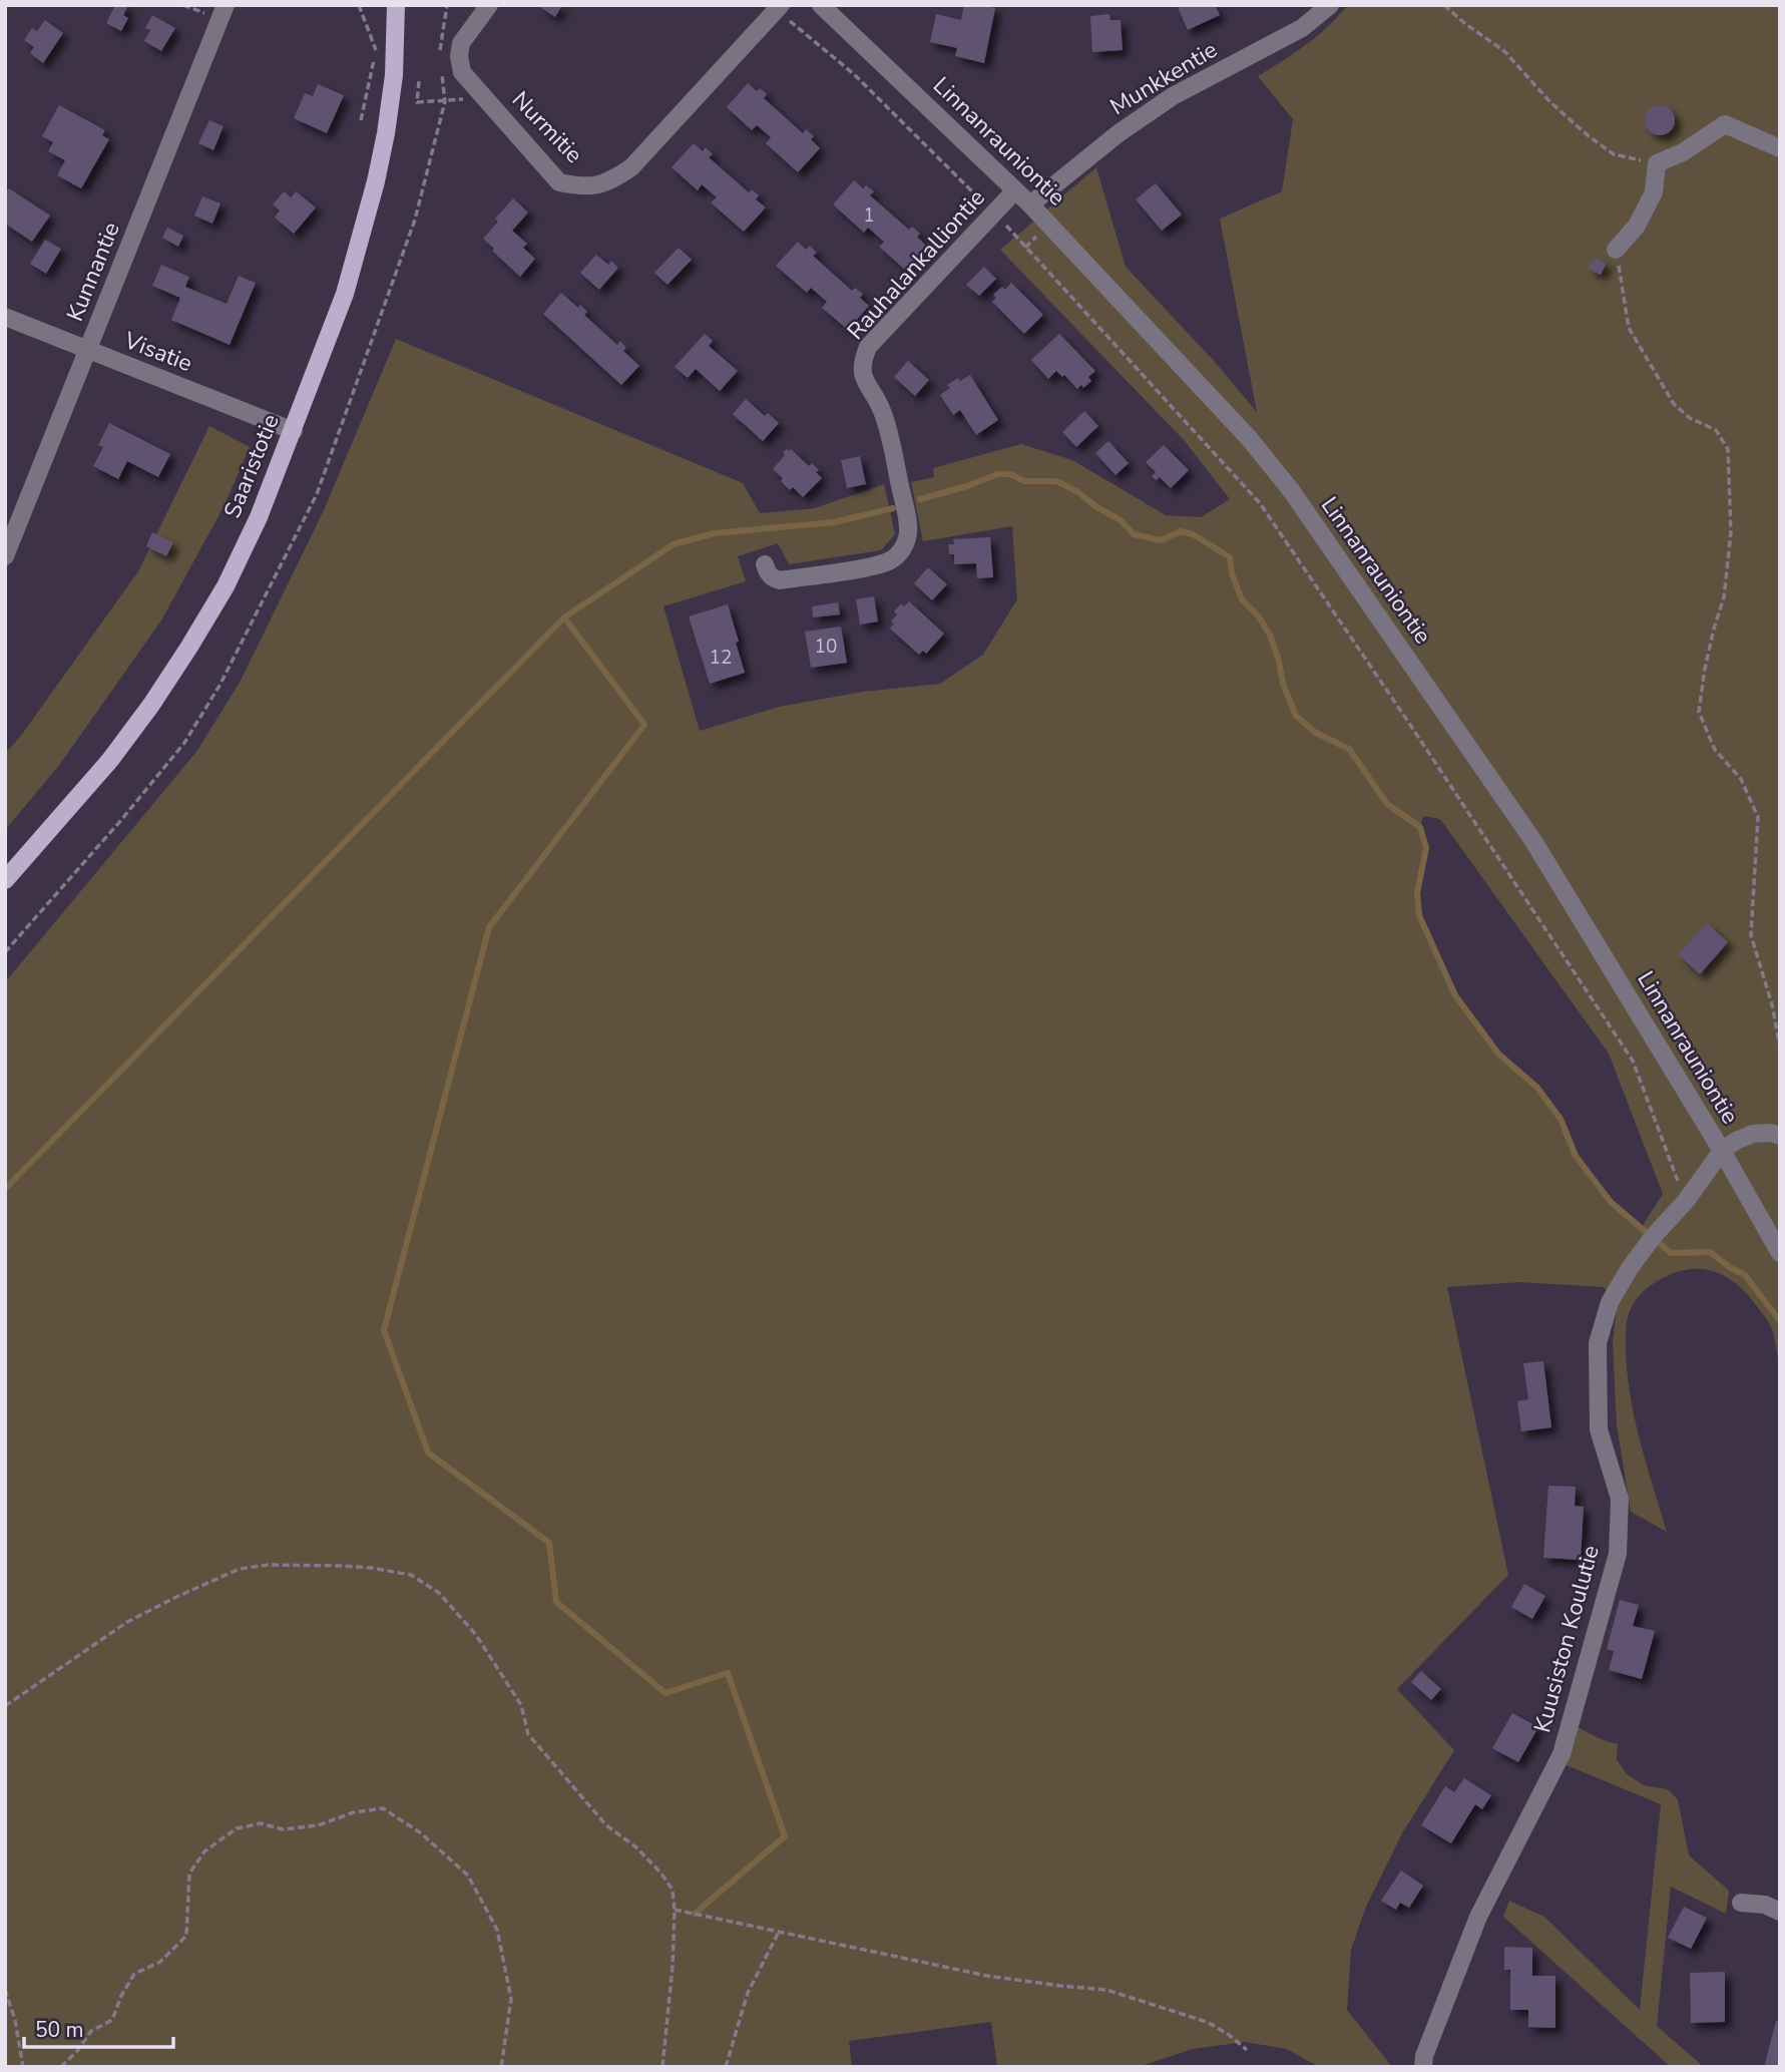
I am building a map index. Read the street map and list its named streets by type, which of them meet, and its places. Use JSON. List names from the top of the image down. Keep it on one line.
{"streets":{"main road":["Saaristotie"],"street":["Munkkentie","Nurmitie","Linnanrauniontie","Rauhalankalliontie","Kunnantie","Visatie","Kuusiston Koulutie"]},"crossings":[["Munkkentie","Linnanrauniontie"],["Linnanrauniontie","Rauhalankalliontie"],["Linnanrauniontie","Kuusiston Koulutie"],["Kunnantie","Visatie"],["Visatie","Saaristotie"]],"house_numbers":["1","10","12"],"scale_bar":"50 m"}
